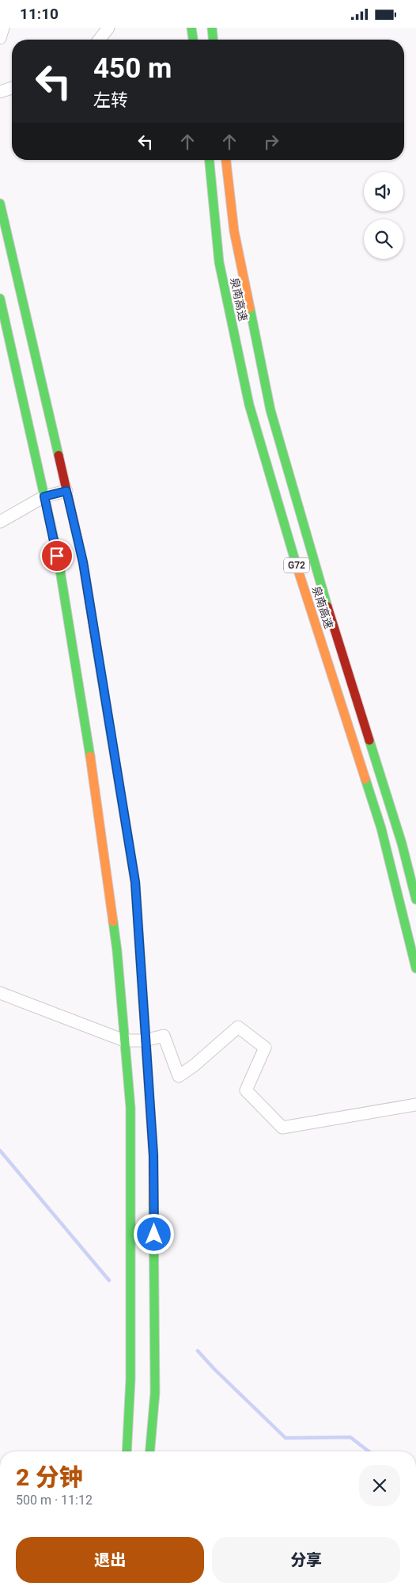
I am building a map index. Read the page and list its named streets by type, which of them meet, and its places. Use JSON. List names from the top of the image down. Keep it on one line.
{"streets":{"main road":["泉南高速","G72"]},"page":{"status":"11:10","turn":["450 m","左转"],"heading":["2 分钟","500 m · 11:12"],"buttons":["退出","分享"]}}
